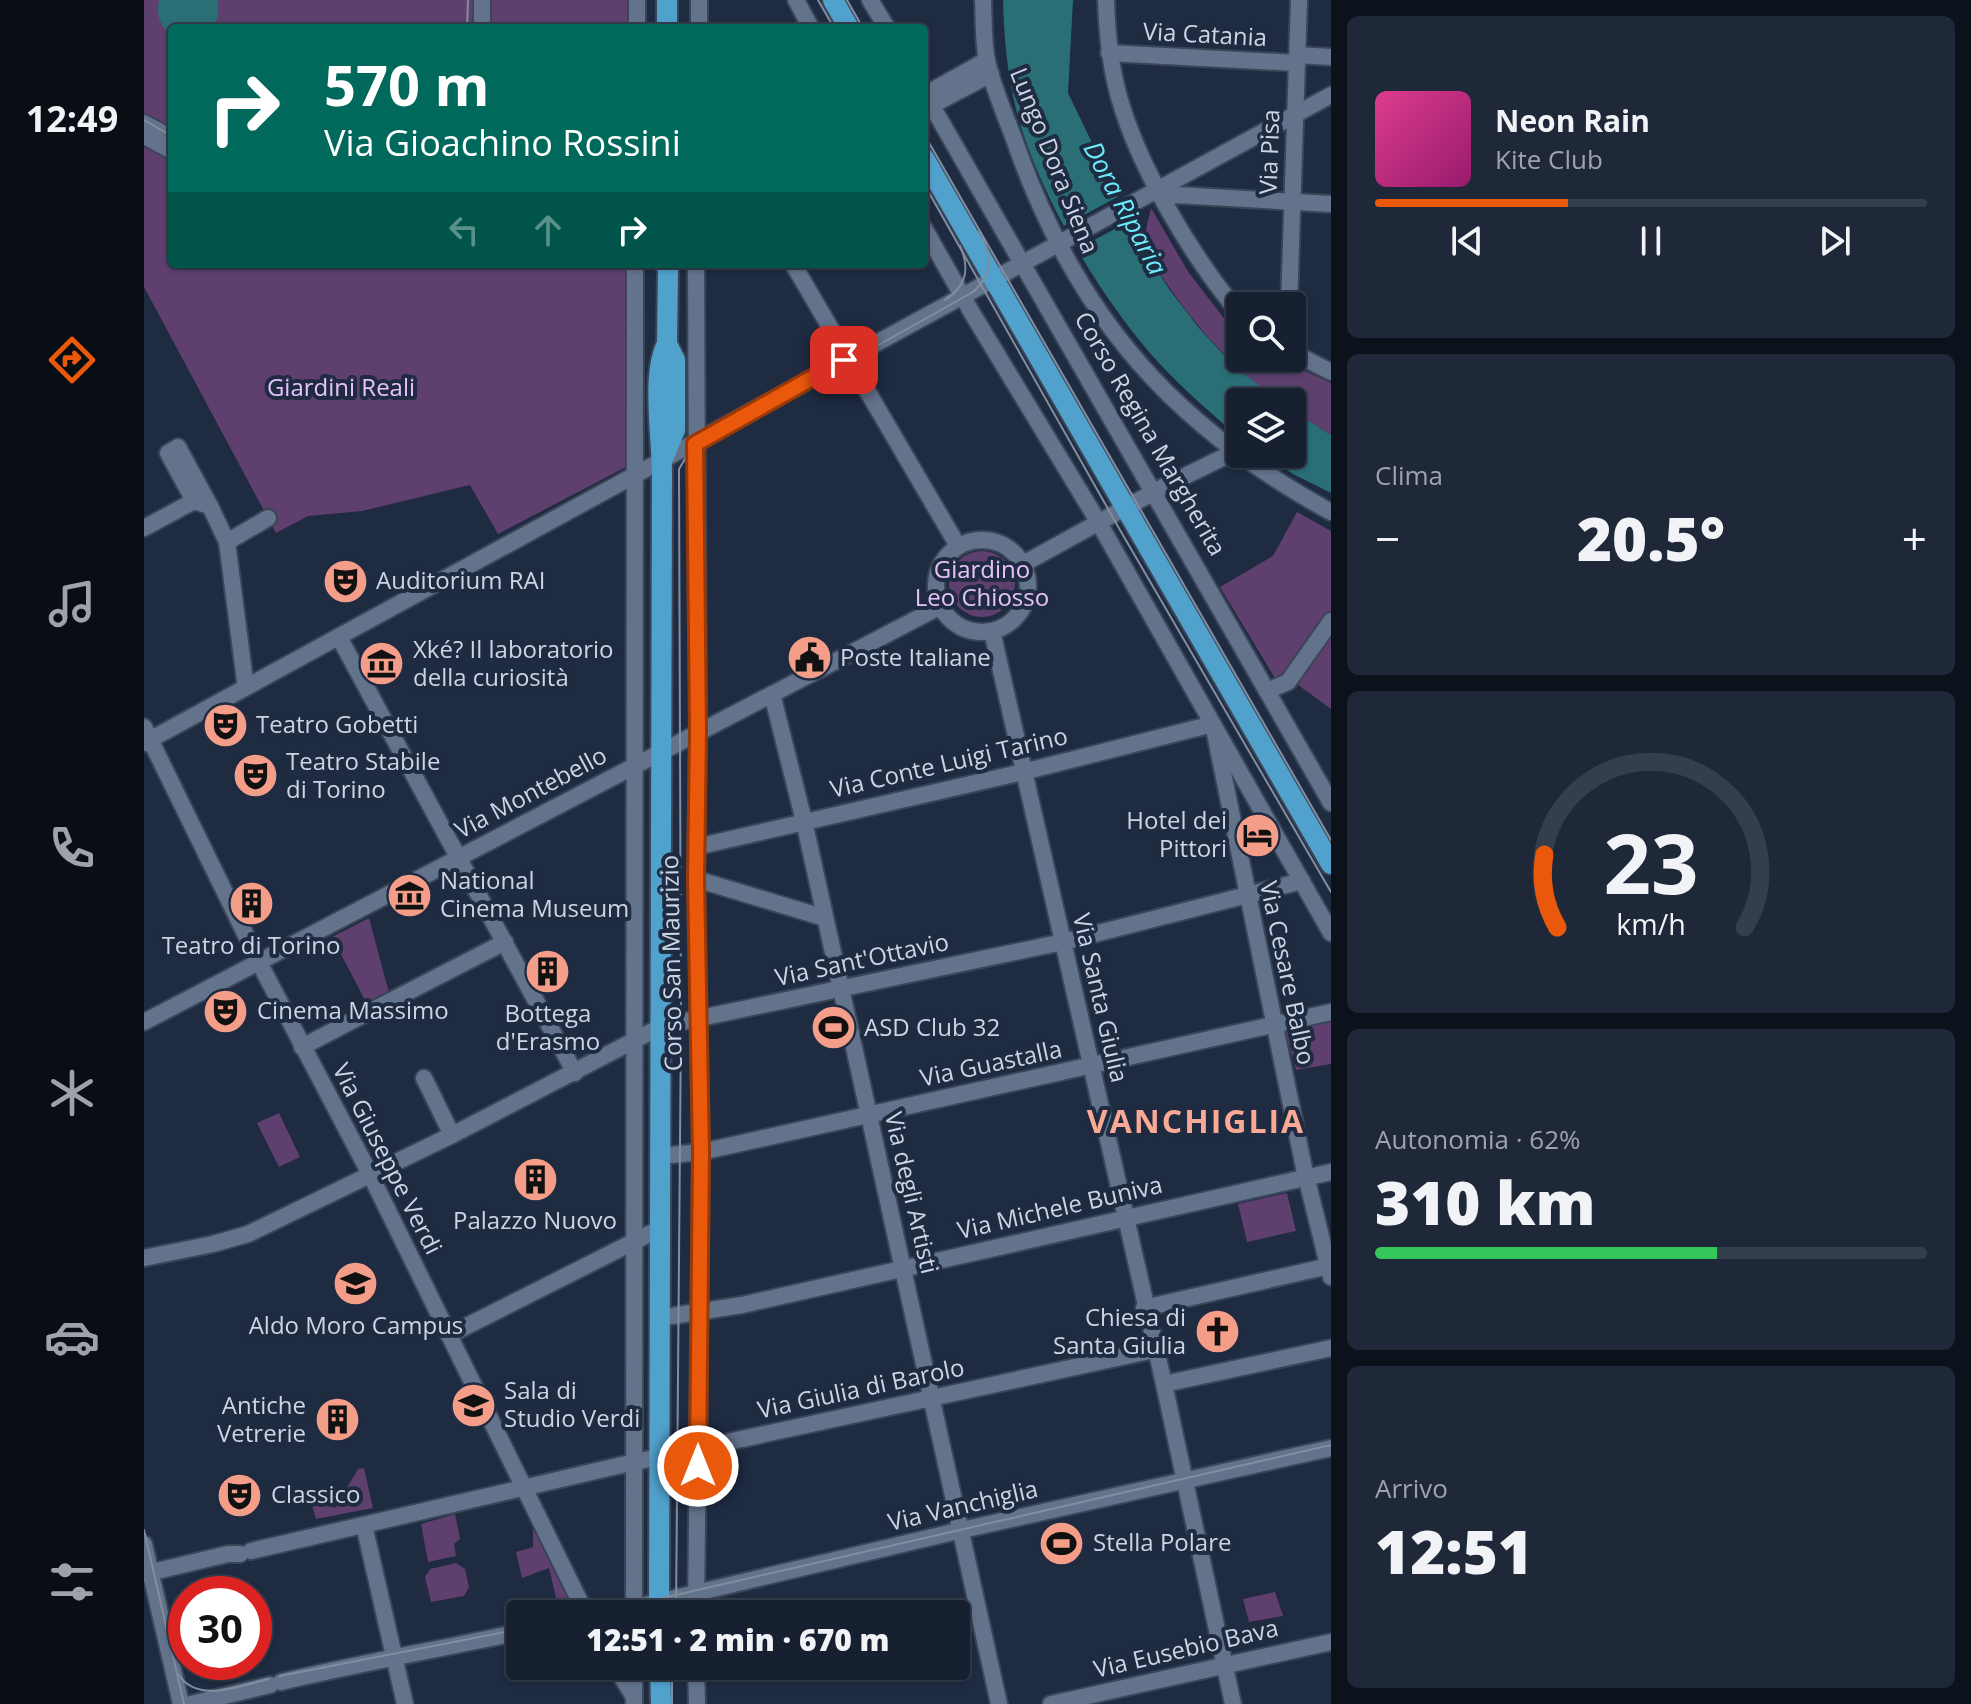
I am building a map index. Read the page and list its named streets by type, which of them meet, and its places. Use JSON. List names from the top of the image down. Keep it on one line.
{"streets":{"main road":["Corso San Maurizio"],"street":["Via Catania","Via Pisa","Lungo Dora Siena","Corso Regina Margherita","Via Conte Luigi Tarino","Via Montebello","Via Sant'Ottavio","Via Cesare Balbo","Via Santa Giulia","Via Guastalla","Via Giuseppe Verdi","Via degli Artisti","Via Michele Buniva","Via Giulia di Barolo","Via Vanchiglia","Via Eusebio Bava"]},"crossings":[["Via Catania","Via Pisa"],["Via Conte Luigi Tarino","Corso San Maurizio"],["Via Conte Luigi Tarino","Via Cesare Balbo"],["Via Conte Luigi Tarino","Via Santa Giulia"],["Via Conte Luigi Tarino","Via degli Artisti"],["Via Montebello","Corso San Maurizio"],["Via Montebello","Via Santa Giulia"],["Via Montebello","Via Giuseppe Verdi"],["Via Montebello","Via degli Artisti"],["Via Sant'Ottavio","Corso San Maurizio"],["Via Sant'Ottavio","Via Cesare Balbo"],["Via Sant'Ottavio","Via Santa Giulia"],["Via Sant'Ottavio","Via Giuseppe Verdi"],["Via Sant'Ottavio","Via degli Artisti"],["Corso San Maurizio","Via Guastalla"],["Corso San Maurizio","Via Michele Buniva"],["Corso San Maurizio","Via Giulia di Barolo"],["Corso San Maurizio","Via Vanchiglia"],["Via Cesare Balbo","Via Guastalla"],["Via Cesare Balbo","Via Michele Buniva"],["Via Santa Giulia","Via Guastalla"],["Via Santa Giulia","Via Michele Buniva"],["Via Santa Giulia","Via Giulia di Barolo"],["Via Santa Giulia","Via Vanchiglia"],["Via Santa Giulia","Via Eusebio Bava"],["Via Guastalla","Via degli Artisti"],["Via Giuseppe Verdi","Via Giulia di Barolo"],["Via degli Artisti","Via Michele Buniva"],["Via degli Artisti","Via Giulia di Barolo"],["Via degli Artisti","Via Vanchiglia"]],"districts":["VANCHIGLIA"],"water":["Dora Riparia"],"parks":["Giardini Reali","Giardino Leo Chiosso"],"places":{"theatre":["Auditorium RAI","Teatro Gobetti","Teatro Stabile di Torino","Cinema Massimo","Classico"],"public building":["Poste Italiane"],"museum":["Xké? Il laboratorio della curiosità","National Cinema Museum"],"hotel":["Hotel dei Pittori"],"building":["Teatro di Torino","Bottega d'Erasmo","Palazzo Nuovo","Antiche Vetrerie"],"sports":["ASD Club 32","Stella Polare"],"school or university":["Aldo Moro Campus","Sala di Studio Verdi"],"church":["Chiesa di Santa Giulia"]},"page":{"tabs":"12:49","turn":["570 m","Via Gioachino Rossini"],"song":["Neon Rain","Kite Club"],"tile":["Clima",["Autonomia · 62%","310 km"],["Arrivo","12:51"]],"heat":["−","20.5°","+"],"limit":"30","trip":"12:51 · 2 min · 670 m","gauge":["23","km/h"]}}
